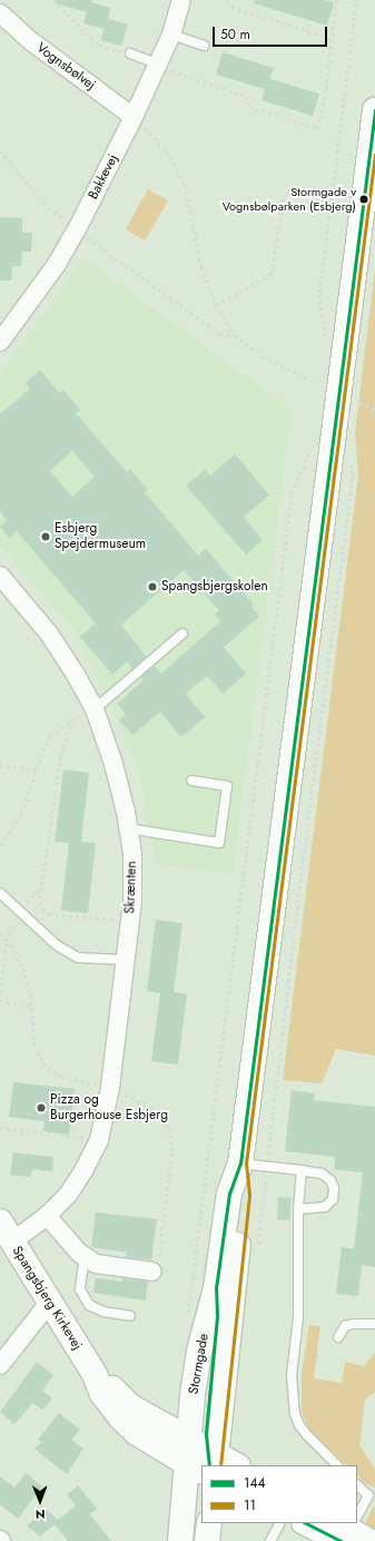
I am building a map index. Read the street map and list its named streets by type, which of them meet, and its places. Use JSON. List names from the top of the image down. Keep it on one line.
{"streets":{"street":["Vognsbølvej","Bakkevej","Skrænten","Spangsbjerg Kirkevej","Stormgade"]},"crossings":[["Vognsbølvej","Bakkevej"],["Skrænten","Spangsbjerg Kirkevej"],["Spangsbjerg Kirkevej","Stormgade"]],"places":["Stormgade v Vognsbølparken (Esbjerg)","Esbjerg Spejdermuseum","Spangsbjergskolen","Pizza og Burgerhouse Esbjerg"],"lines":["transit line 144","transit line 11"],"legend":["144","11"],"scale_bar":"50 m","north":"bottom"}
